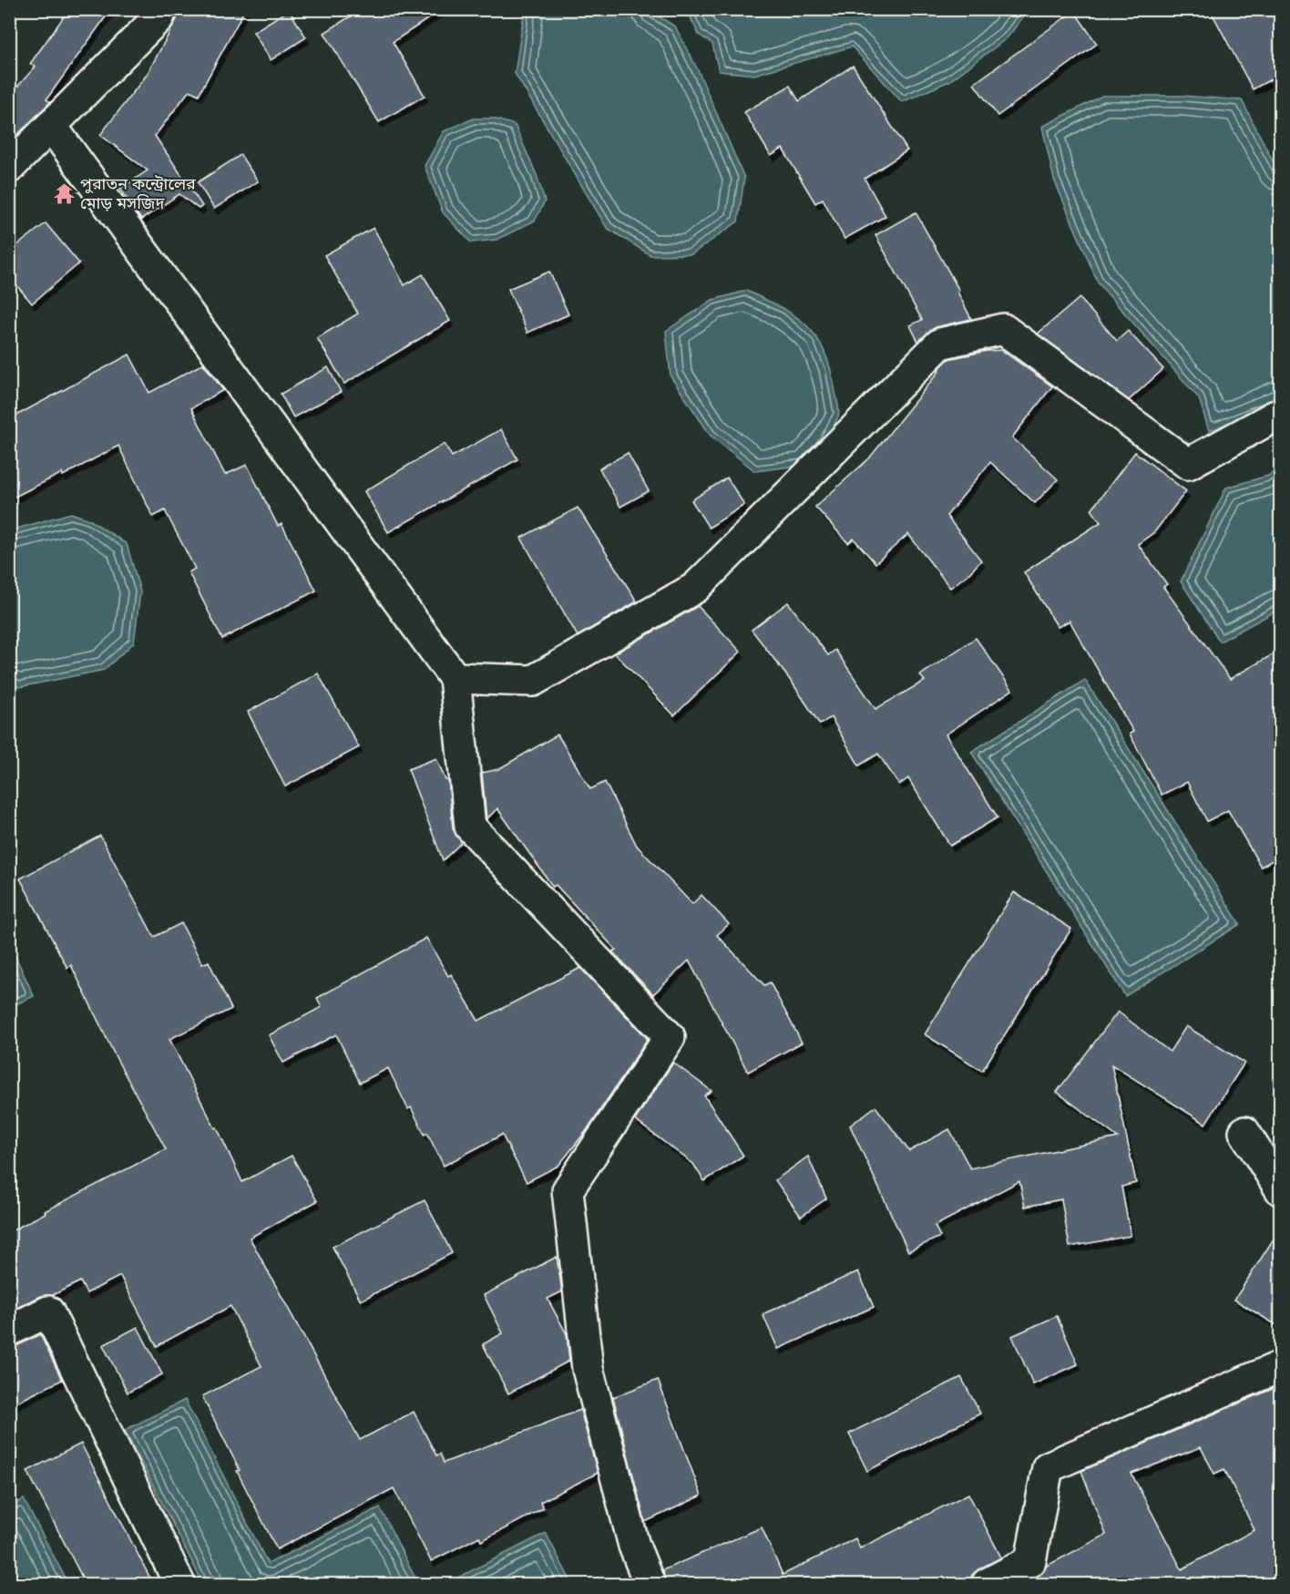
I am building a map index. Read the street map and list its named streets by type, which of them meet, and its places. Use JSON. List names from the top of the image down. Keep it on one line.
{"places":{"temple":["পুরাতন কন্ট্রোলের মোড় মসজিদ"]}}
